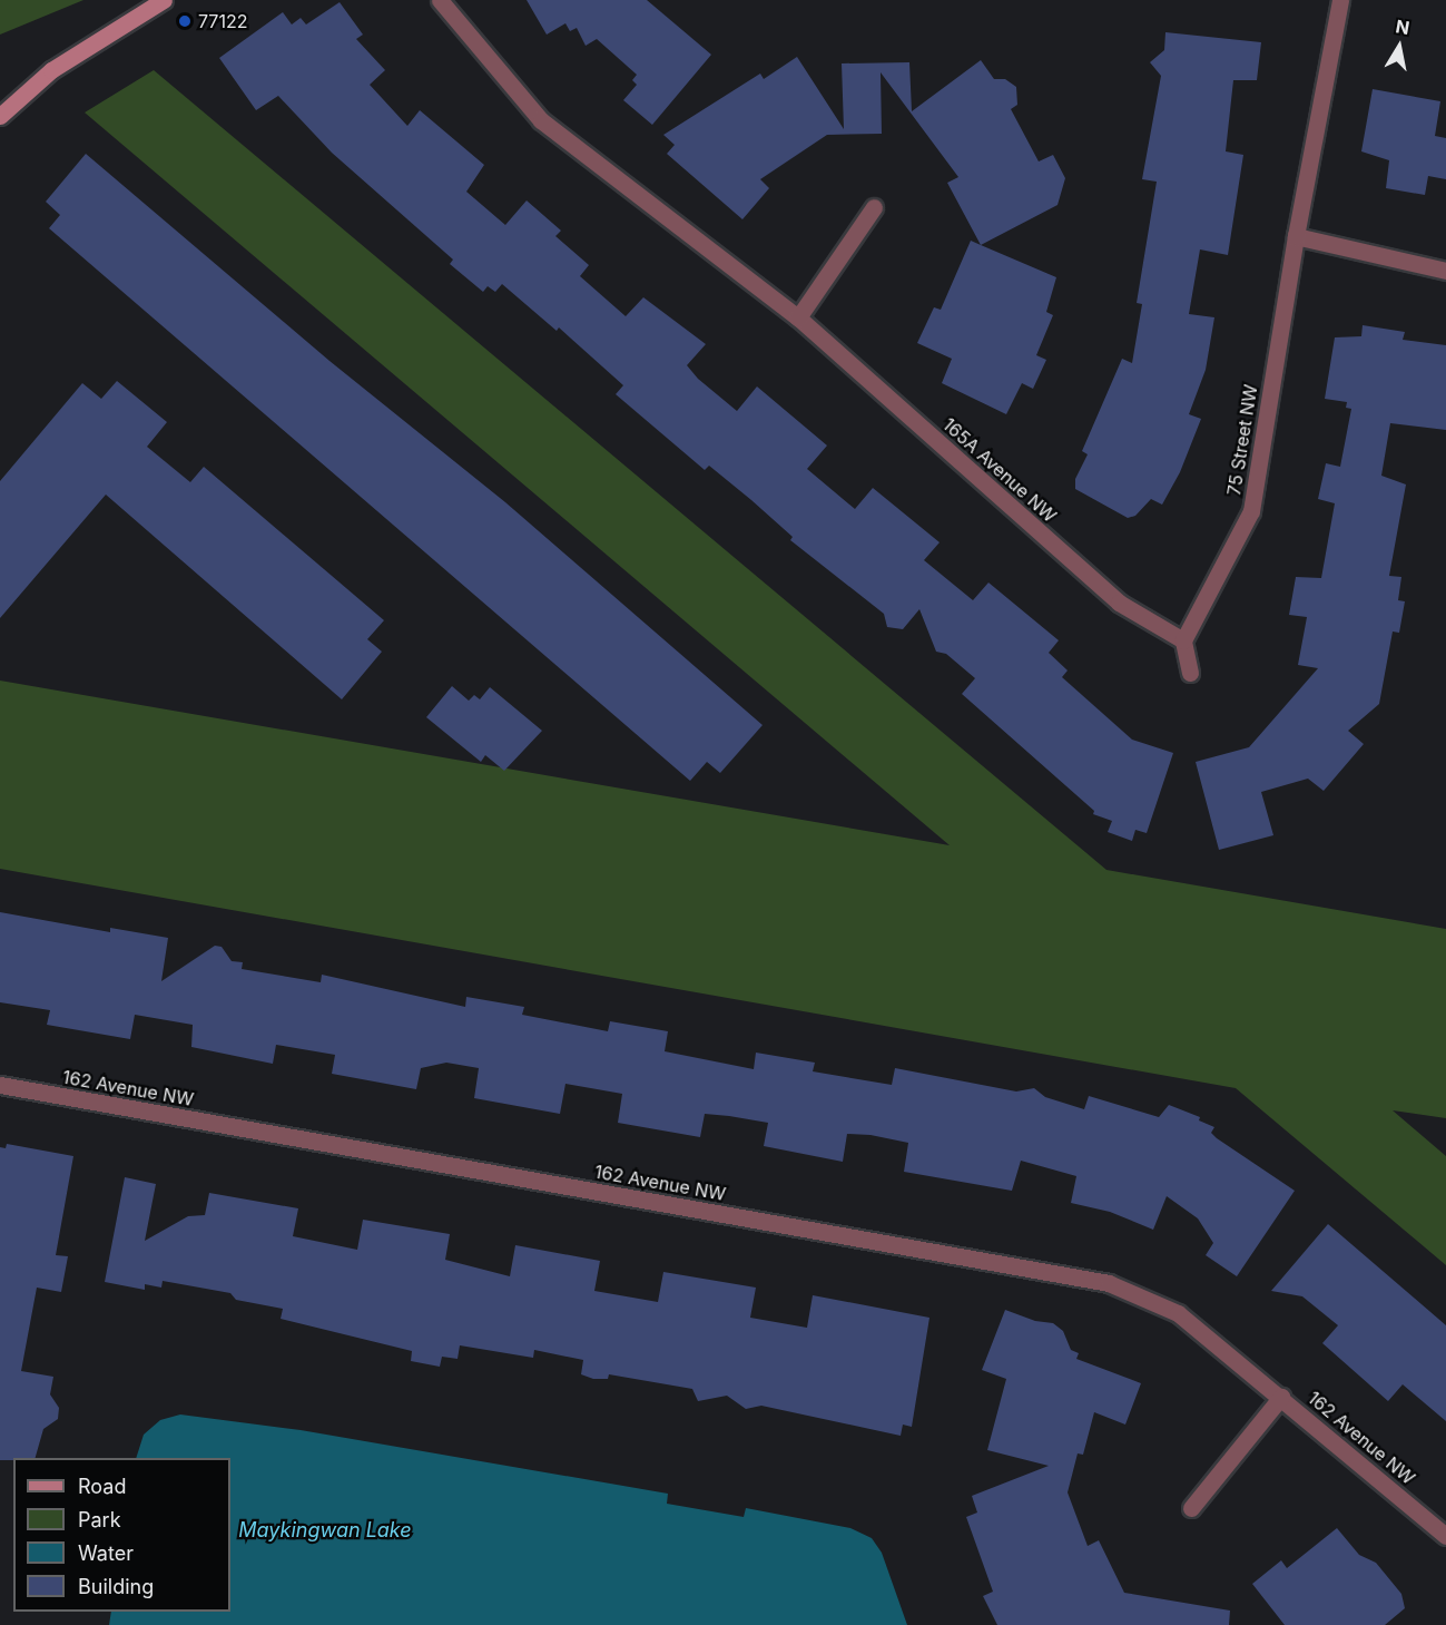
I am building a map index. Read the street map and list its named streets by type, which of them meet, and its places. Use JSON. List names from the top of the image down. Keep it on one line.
{"streets":{"street":["75 Street NW","165A Avenue NW","162 Avenue NW"]},"crossings":[["75 Street NW","165A Avenue NW"]],"water":["Maykingwan Lake"],"places":["77122"],"legend":["Road","Park","Water","Building"],"north":"top"}
